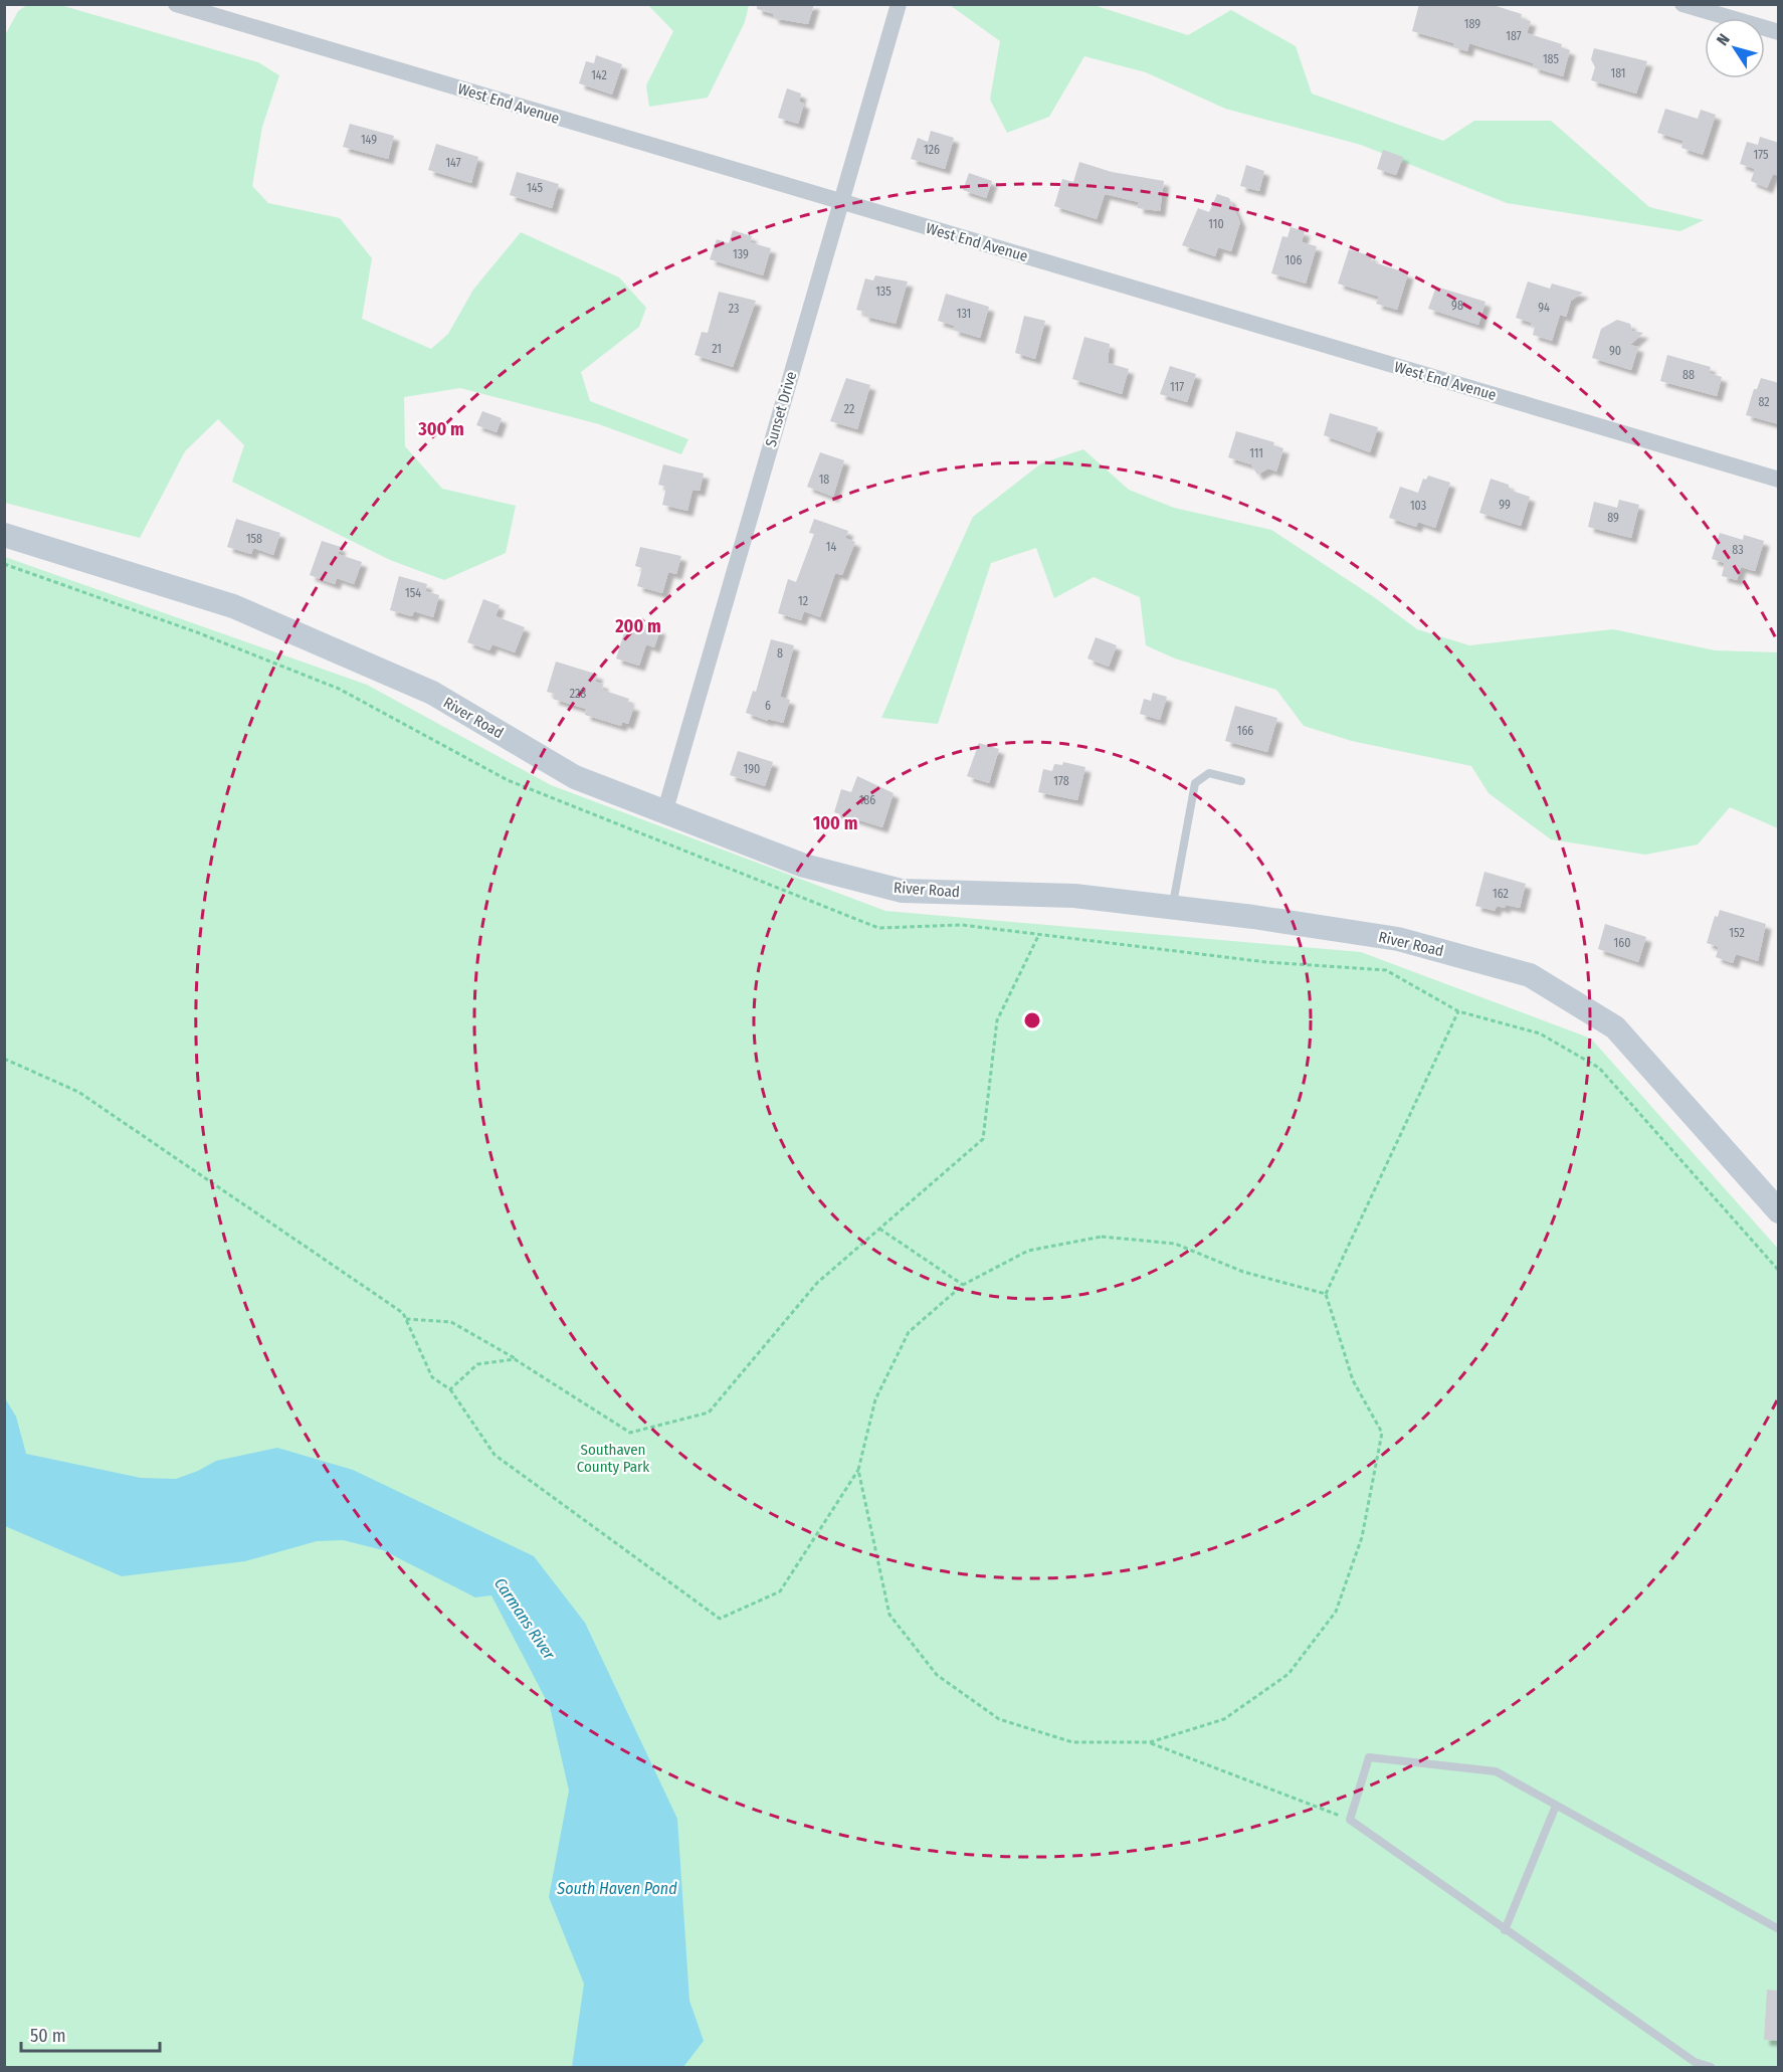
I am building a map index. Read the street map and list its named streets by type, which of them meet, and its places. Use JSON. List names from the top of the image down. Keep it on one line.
{"streets":{"street":["West End Avenue","Sunset Drive","River Road"]},"crossings":[["West End Avenue","Sunset Drive"],["Sunset Drive","River Road"]],"water":["Carmans River","South Haven Pond"],"parks":["Southaven County Park"],"house_numbers":["189","187","185","181","142","149","126","175","147","145","110","139","106","135","98","94","23","131","21","90","88","117","82","22","111","18","99","103","89","158","14","83","154","12","8","228","6","166","190","178","186","162","152","160"],"scale_bar":"50 m","north":"top left","rings":["300 m","200 m","100 m"]}
